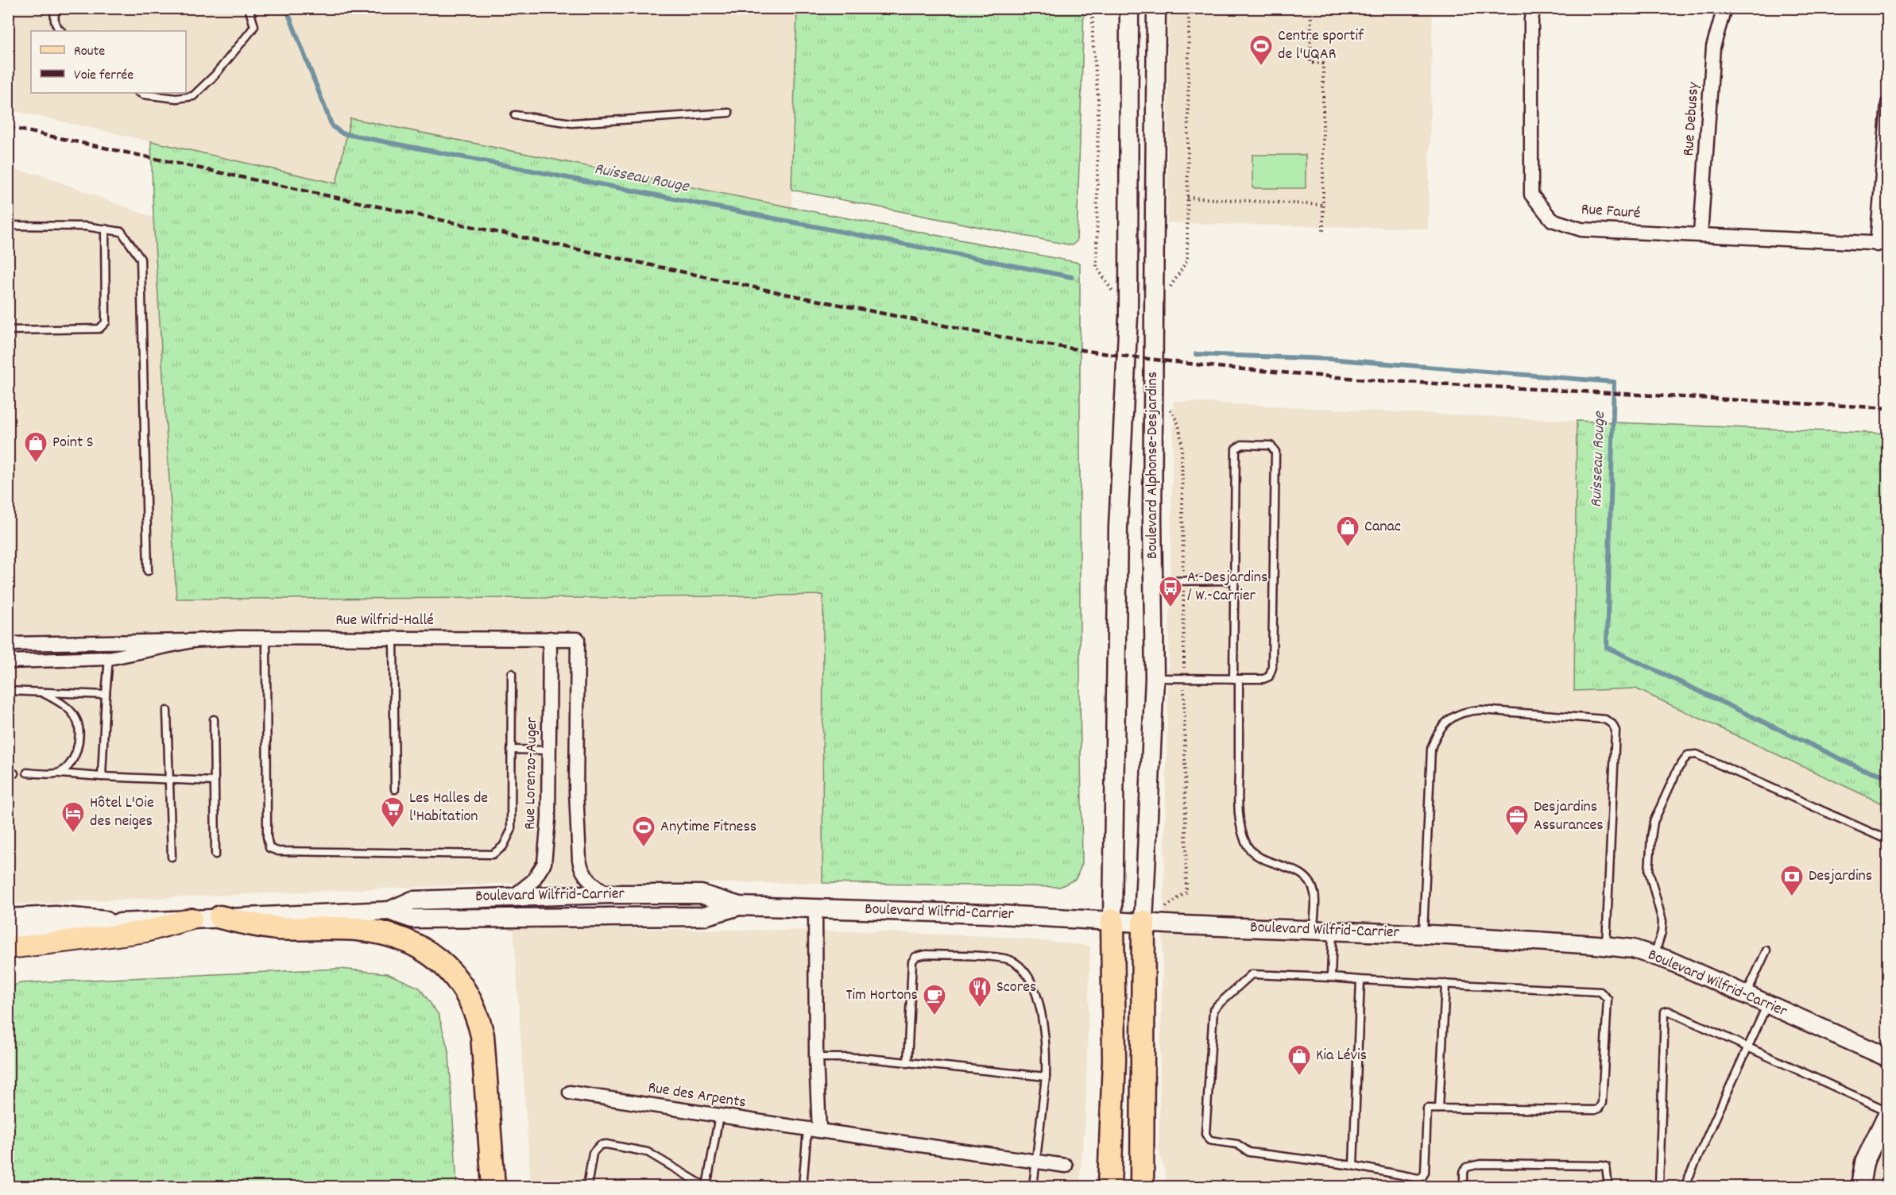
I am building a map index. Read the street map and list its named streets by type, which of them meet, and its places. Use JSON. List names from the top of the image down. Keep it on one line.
{"streets":{"street":["Rue Debussy","Rue Fauré","Boulevard Alphonse-Desjardins","Rue Wilfrid-Hallé","Rue Lorenzo-Auger","Boulevard Wilfrid-Carrier","Rue des Arpents"]},"crossings":[["Rue Debussy","Rue Fauré"],["Boulevard Alphonse-Desjardins","Boulevard Wilfrid-Carrier"],["Rue Wilfrid-Hallé","Rue Lorenzo-Auger"],["Rue Wilfrid-Hallé","Boulevard Wilfrid-Carrier"],["Rue Lorenzo-Auger","Boulevard Wilfrid-Carrier"]],"water":["Ruisseau Rouge"],"places":{"sports":["Centre sportif de l'UQAR","Anytime Fitness"],"shop":["Point S","Canac","Kia Lévis"],"bus stop":["A.-Desjardins / W.-Carrier"],"supermarket":["Les Halles de l'Habitation"],"hotel":["Hôtel L'Oie des neiges"],"office":["Desjardins Assurances"],"bank":["Desjardins"],"restaurant":["Scores"],"cafe":["Tim Hortons"]},"legend":["Route","Voie ferrée"]}
